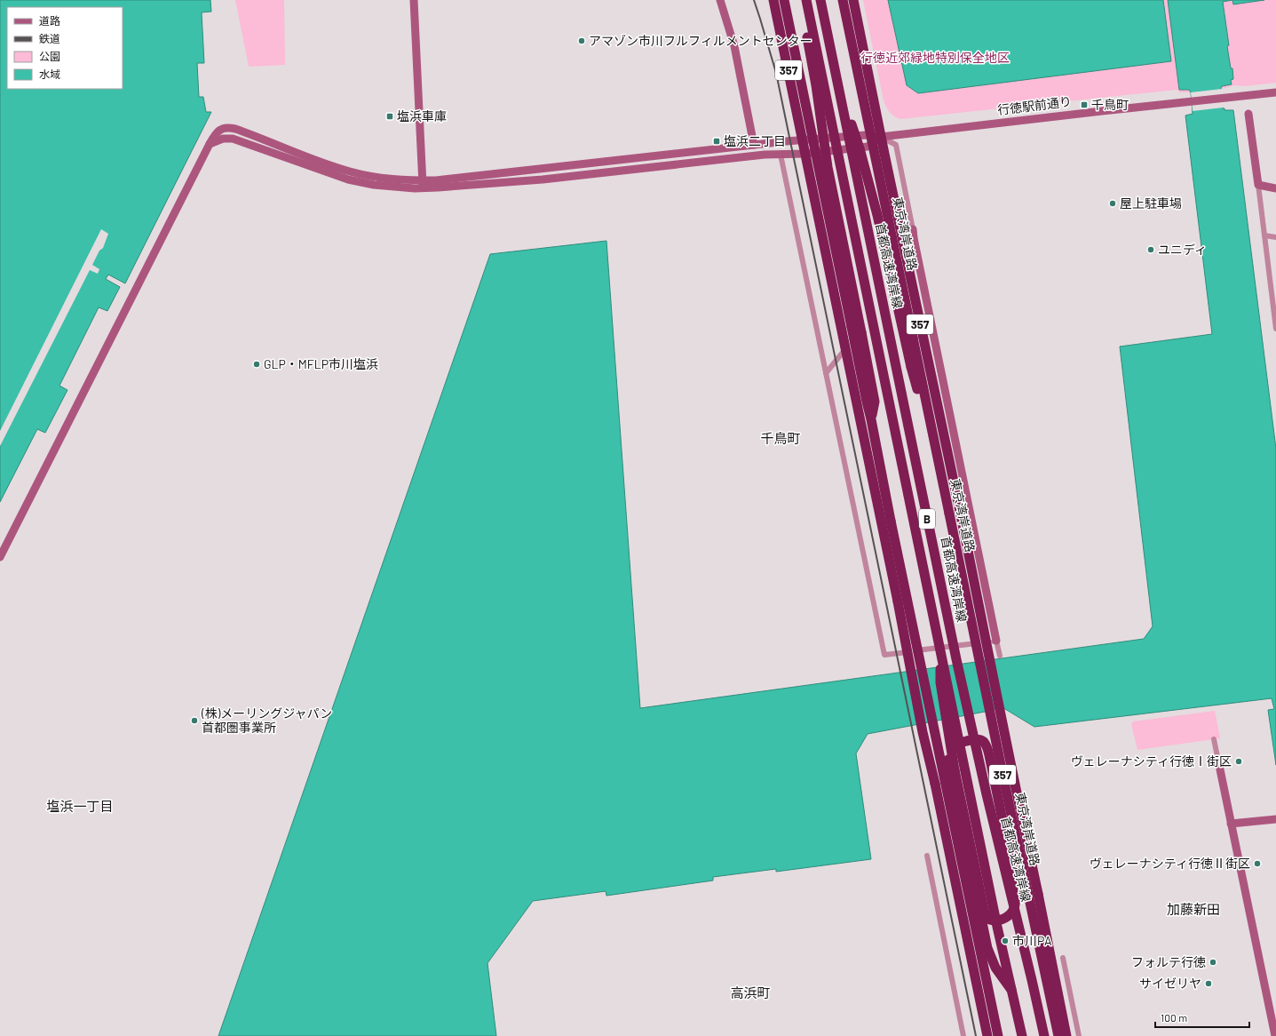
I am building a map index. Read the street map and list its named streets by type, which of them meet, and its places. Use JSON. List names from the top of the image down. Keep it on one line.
{"streets":{"highway":["357","東京湾岸道路","首都高速湾岸線","B"],"street":["行徳駅前通り"]},"crossings":[["357","行徳駅前通り"],["行徳駅前通り","東京湾岸道路"]],"districts":["千鳥町","塩浜一丁目","加藤新田","高浜町"],"parks":["行徳近郊緑地特別保全地区"],"places":{"other":["アマゾン市川フルフィルメントセンター","屋上駐車場","ユニディ","GLP・MFLP市川塩浜","(株)メーリングジャパン 首都圏事業所","ヴェレーナシティ行徳Ⅰ街区","ヴェレーナシティ行徳Ⅱ街区","市川PA","フォルテ行徳","サイゼリヤ"],"transit":["千鳥町","塩浜車庫","塩浜二丁目"]},"legend":["道路","鉄道","公園","水域"],"scale_bar":"100 m"}
